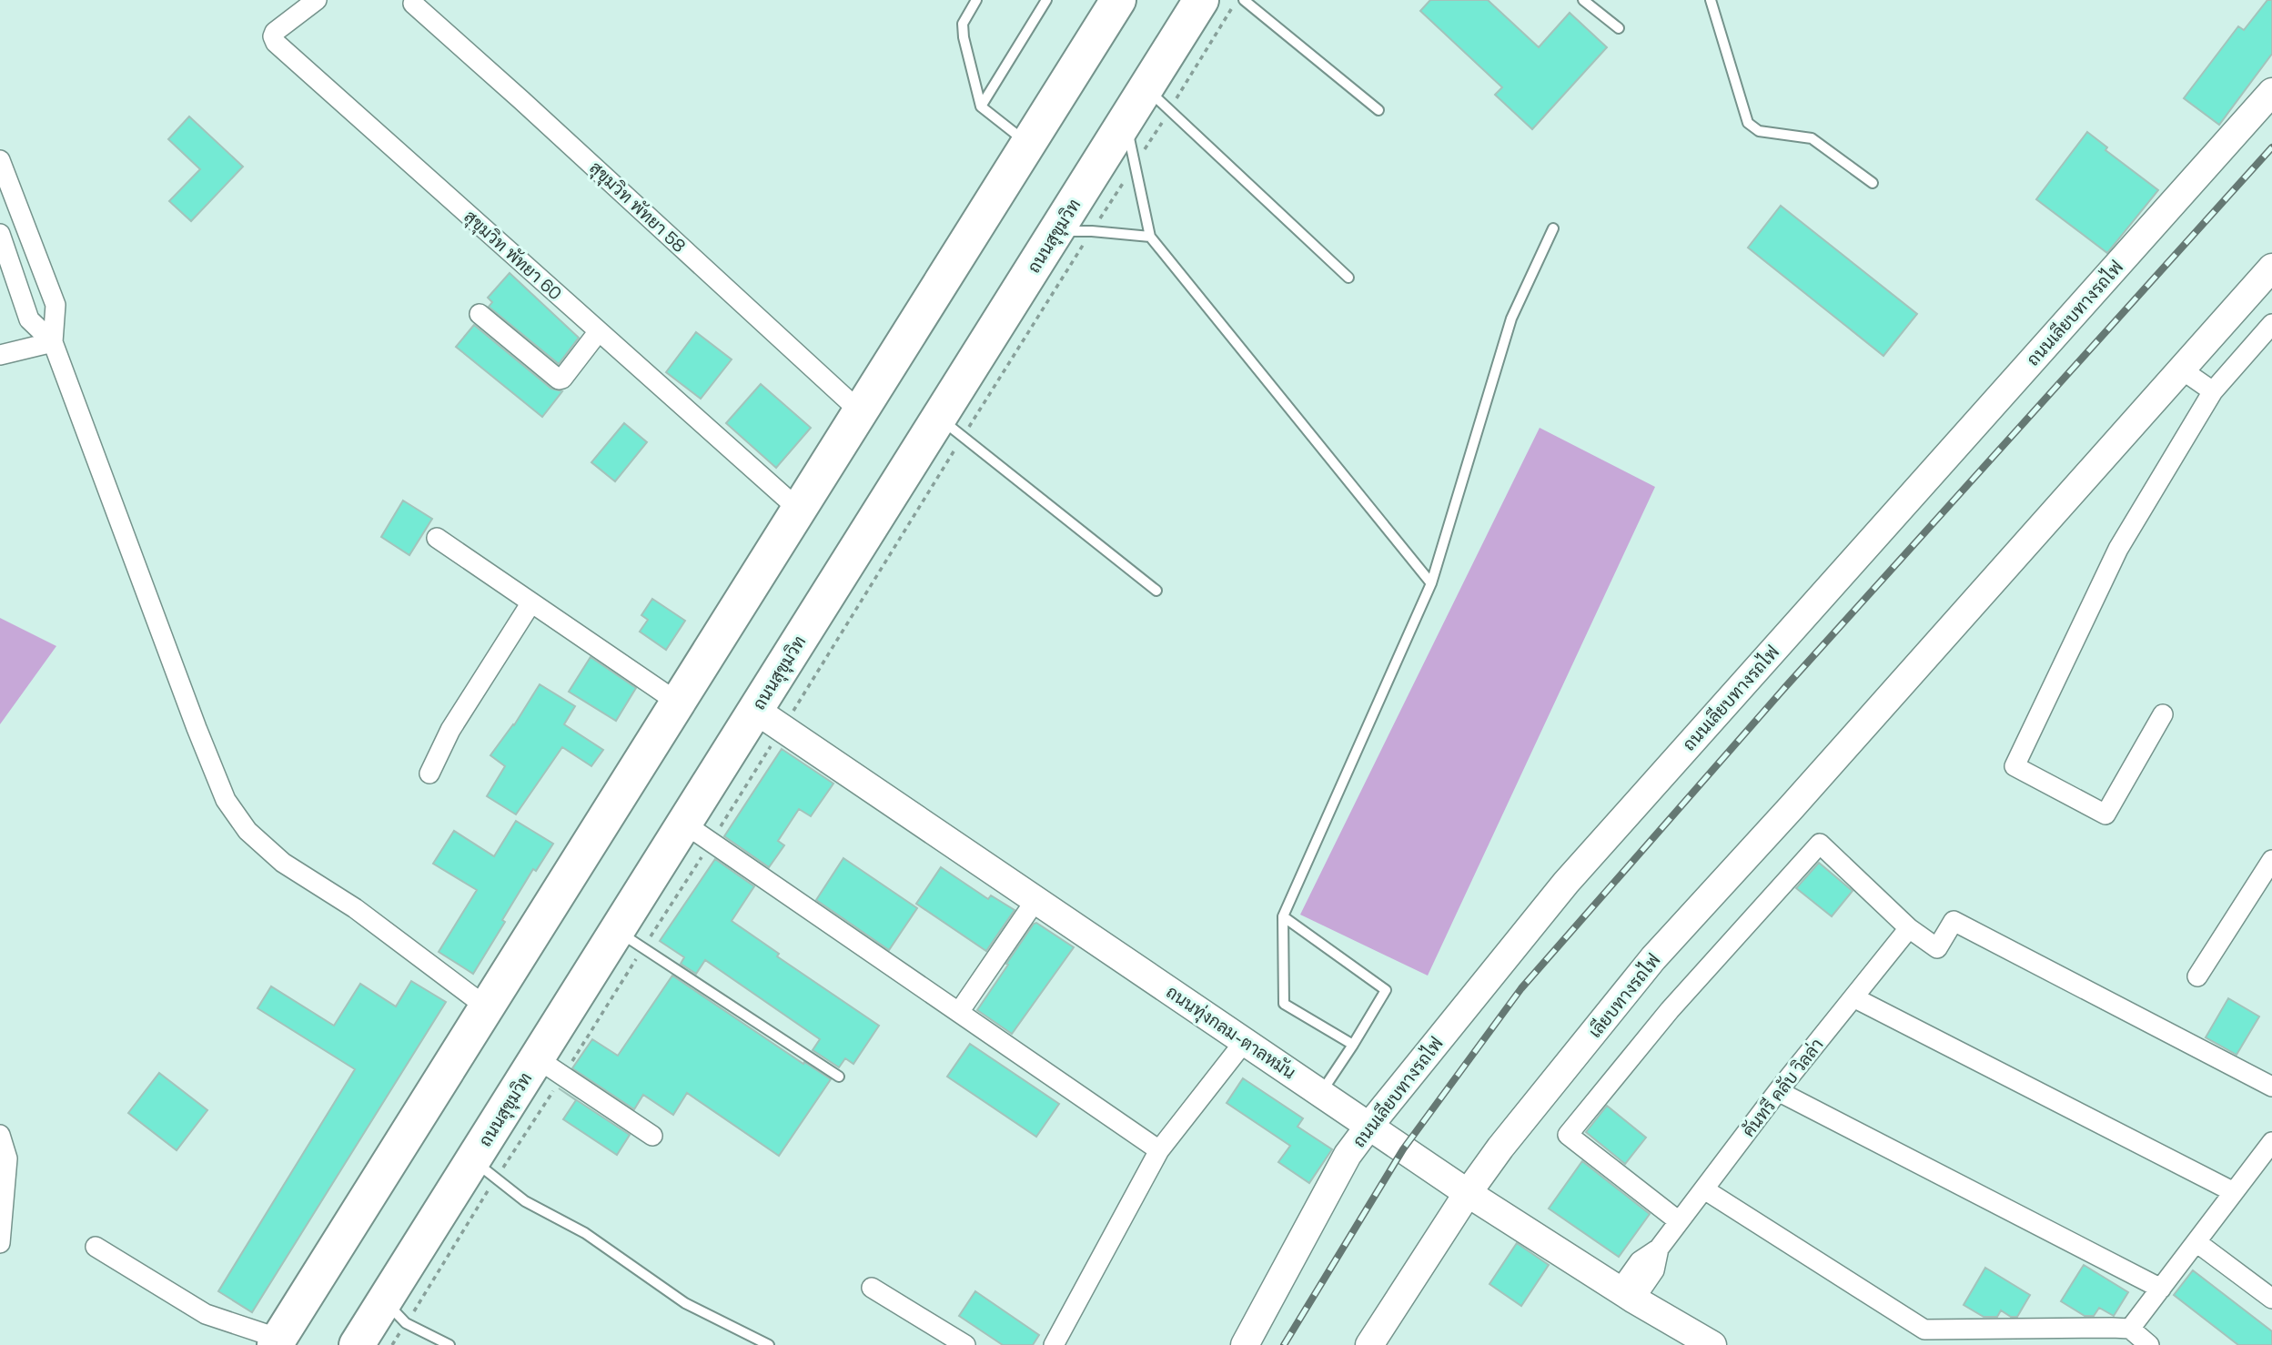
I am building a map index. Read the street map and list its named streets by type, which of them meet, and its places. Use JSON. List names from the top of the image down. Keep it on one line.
{"streets":{"highway":["ถนนสุขุมวิท"],"street":["สุขุมวิท พัทยา 58","สุขุมวิท พัทยา 60","ถนนเลียบทางรถไฟ","เลียบทางรถไฟ","ถนนทุ่งกลม-ตาลหมัน","คันทรี คลับ วิลล่า"]},"crossings":[["ถนนสุขุมวิท","ถนนทุ่งกลม-ตาลหมัน"],["ถนนเลียบทางรถไฟ","ถนนทุ่งกลม-ตาลหมัน"],["เลียบทางรถไฟ","ถนนทุ่งกลม-ตาลหมัน"],["ถนนทุ่งกลม-ตาลหมัน","คันทรี คลับ วิลล่า"]]}
